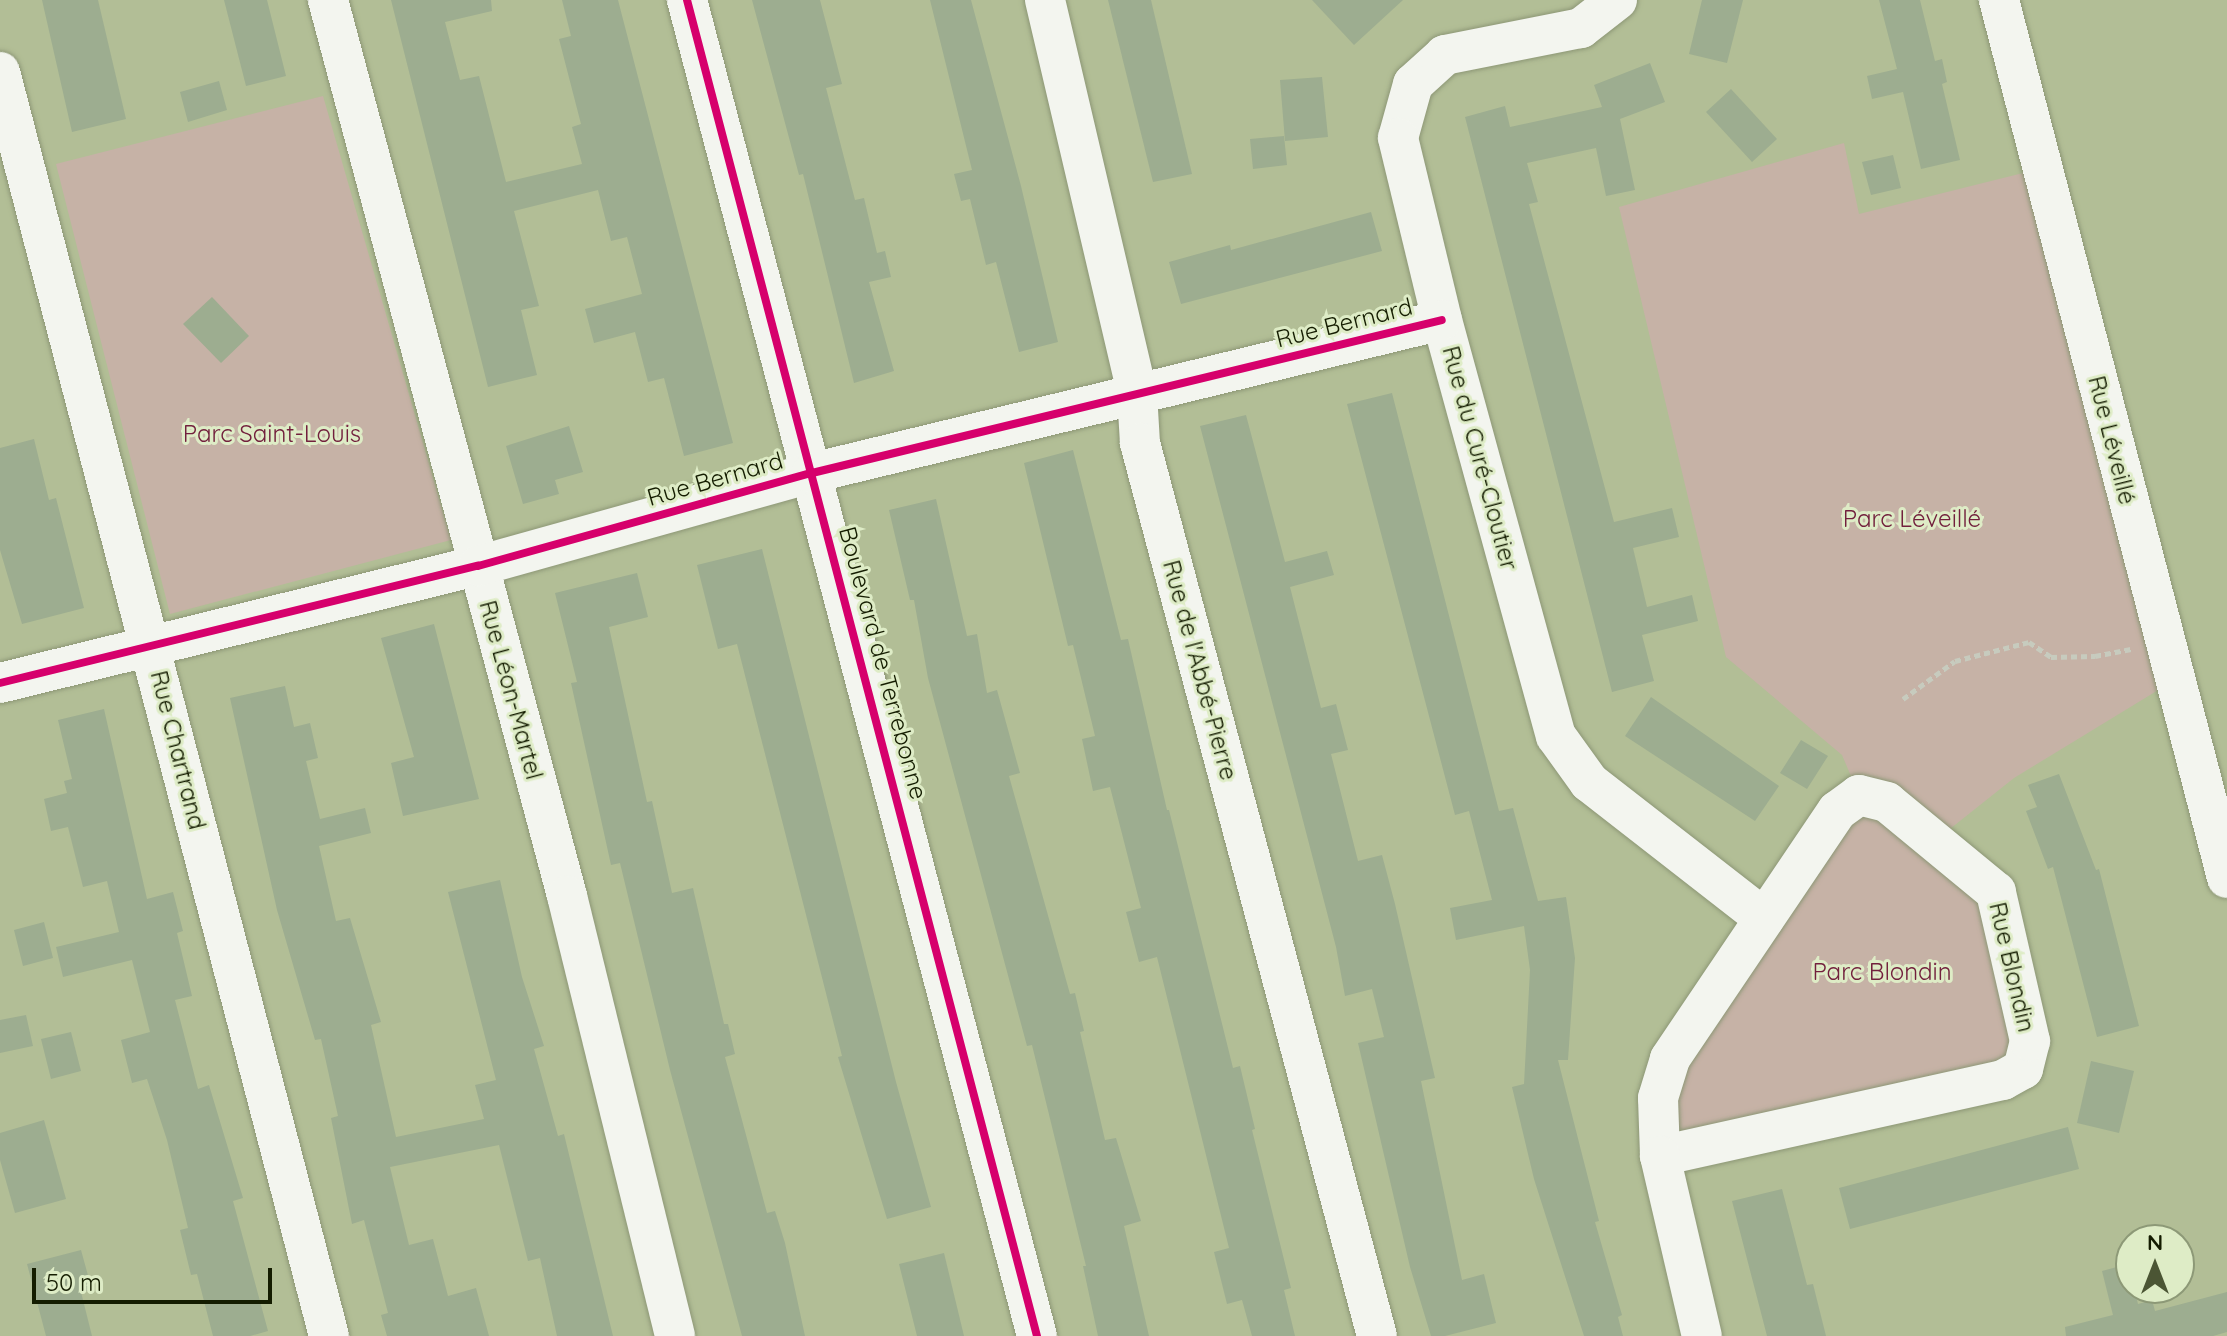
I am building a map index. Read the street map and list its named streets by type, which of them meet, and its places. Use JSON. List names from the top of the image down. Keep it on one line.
{"streets":{"street":["Rue Bernard","Rue Léveillé","Rue du Curé-Cloutier","Boulevard de Terrebonne","Rue de l'Abbé-Pierre","Rue Léon-Martel","Rue Chartrand","Rue Blondin"]},"crossings":[["Rue Bernard","Rue du Curé-Cloutier"],["Rue Bernard","Boulevard de Terrebonne"],["Rue Bernard","Rue de l'Abbé-Pierre"],["Rue Bernard","Rue Léon-Martel"],["Rue Bernard","Rue Chartrand"],["Rue du Curé-Cloutier","Rue Blondin"]],"parks":["Parc Saint-Louis","Parc Léveillé","Parc Blondin"],"scale_bar":"50 m","north":"top"}
